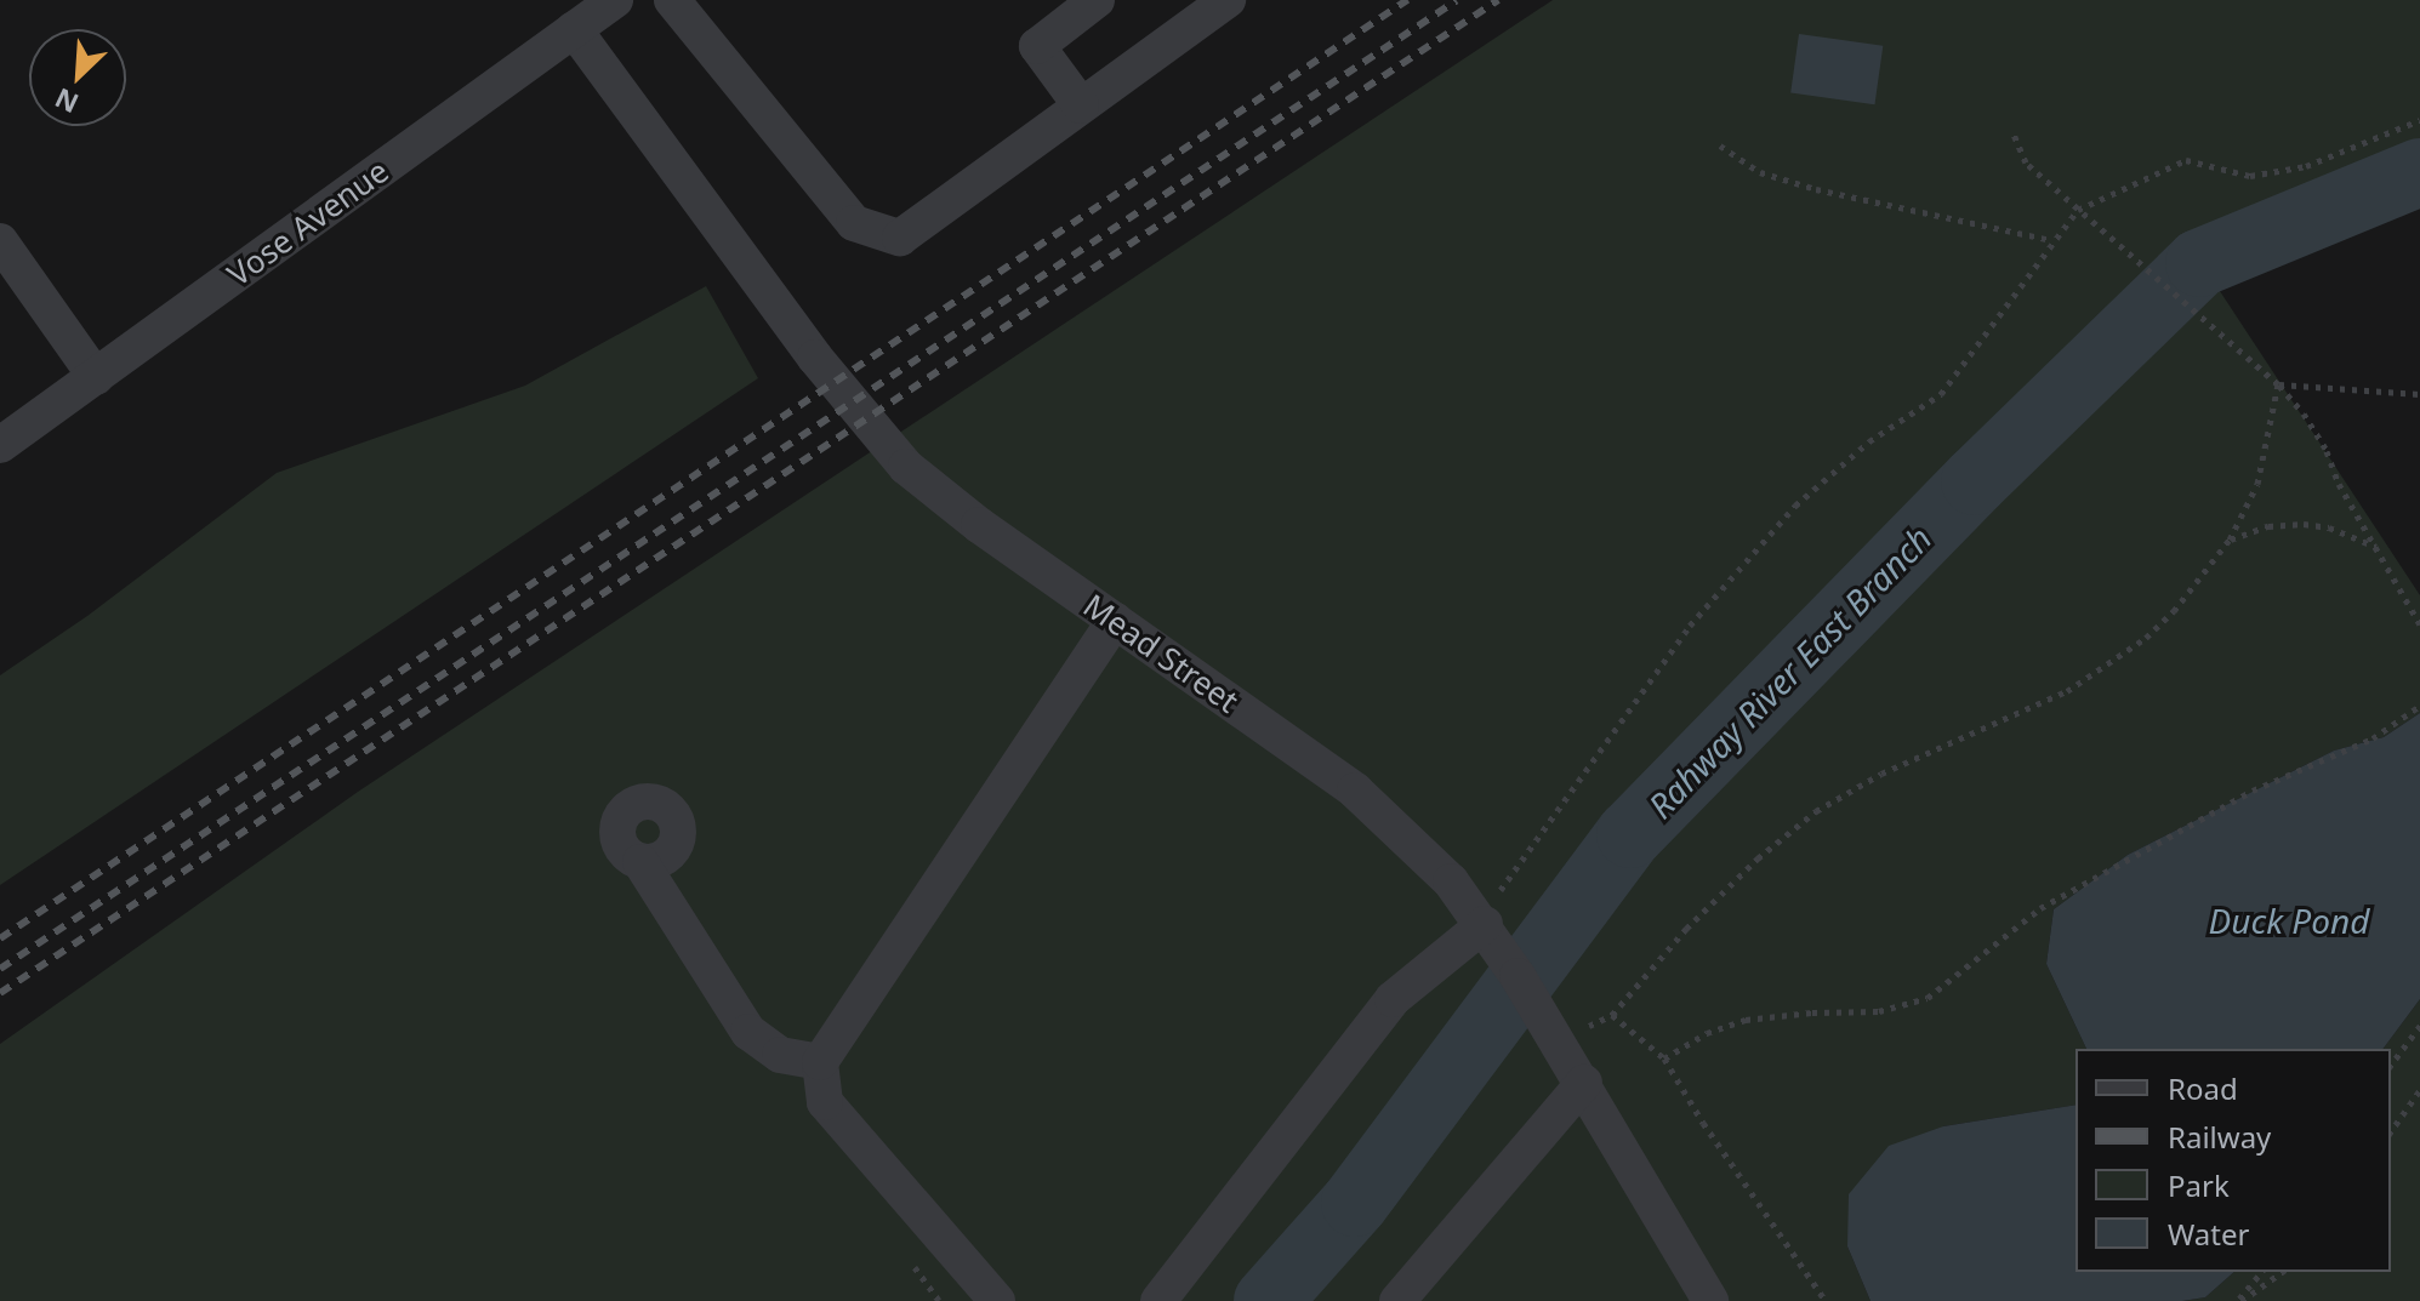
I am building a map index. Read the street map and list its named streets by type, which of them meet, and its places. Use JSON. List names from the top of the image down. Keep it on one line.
{"streets":{"street":["Vose Avenue","Mead Street"]},"crossings":[["Vose Avenue","Mead Street"]],"water":["Rahway River East Branch","Duck Pond"],"legend":["Road","Railway","Park","Water"],"north":"bottom left"}
